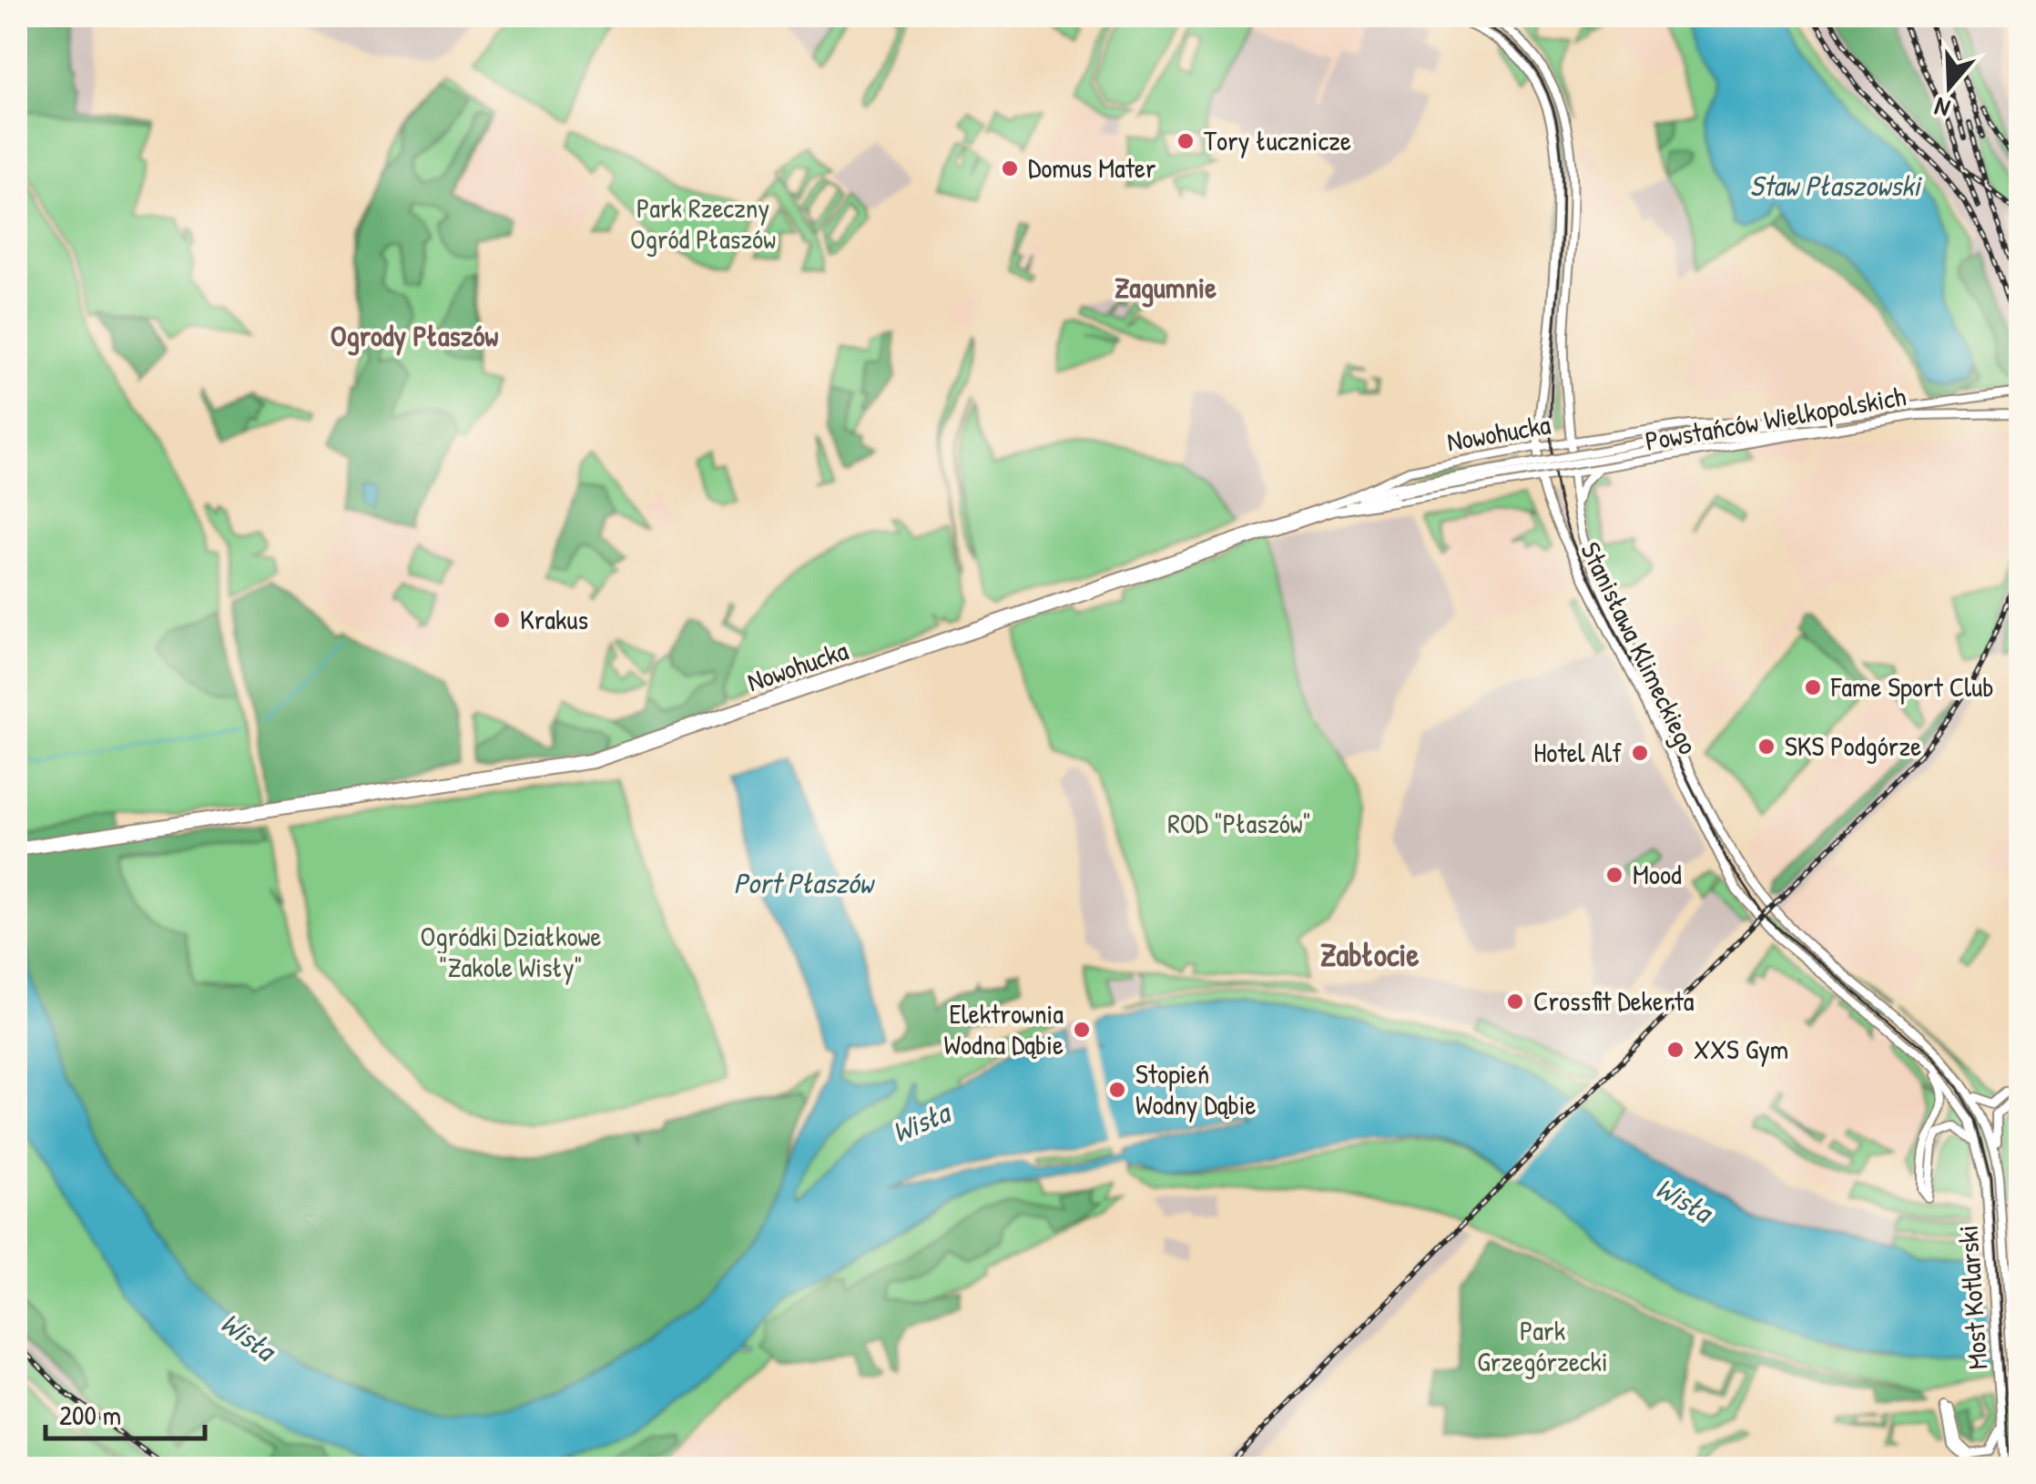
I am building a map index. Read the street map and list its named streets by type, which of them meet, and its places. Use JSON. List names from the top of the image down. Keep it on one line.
{"streets":{"main road":["Powstańców Wielkopolskich","Nowohucka","Stanisława Klimeckiego","Most Kotlarski"]},"crossings":[["Powstańców Wielkopolskich","Nowohucka"],["Powstańców Wielkopolskich","Stanisława Klimeckiego"],["Nowohucka","Stanisława Klimeckiego"],["Stanisława Klimeckiego","Most Kotlarski"]],"districts":["Zagumnie","Ogrody Płaszów","Zabłocie"],"water":["Staw Płaszowski","Port Płaszów","Wisła"],"parks":["Park Rzeczny Ogród Płaszów","ROD \"Płaszów\"","Ogródki Działkowe \"Zakole Wisły\"","Park Grzegórzecki"],"places":["Tory łucznicze","Domus Mater","Krakus","Fame Sport Club","SKS Podgórze","Hotel Alf","Mood","Crossfit Dekerta","Elektrownia Wodna Dąbie","XXS Gym","Stopień Wodny Dąbie"],"scale_bar":"200 m","north":"bottom"}
